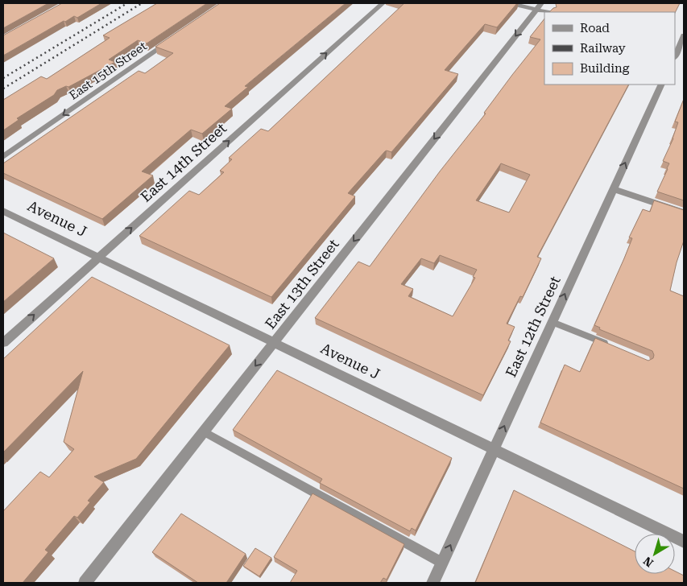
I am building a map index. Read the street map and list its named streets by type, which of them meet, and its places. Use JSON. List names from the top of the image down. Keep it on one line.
{"streets":{"street":["East 15th Street","East 14th Street","Avenue J","East 13th Street","East 12th Street"]},"crossings":[["East 14th Street","Avenue J"],["Avenue J","East 13th Street"],["Avenue J","East 12th Street"]],"one_way":["East 15th Street","East 14th Street","East 13th Street","East 12th Street"],"legend":["Road","Railway","Building"],"north":"bottom left"}
